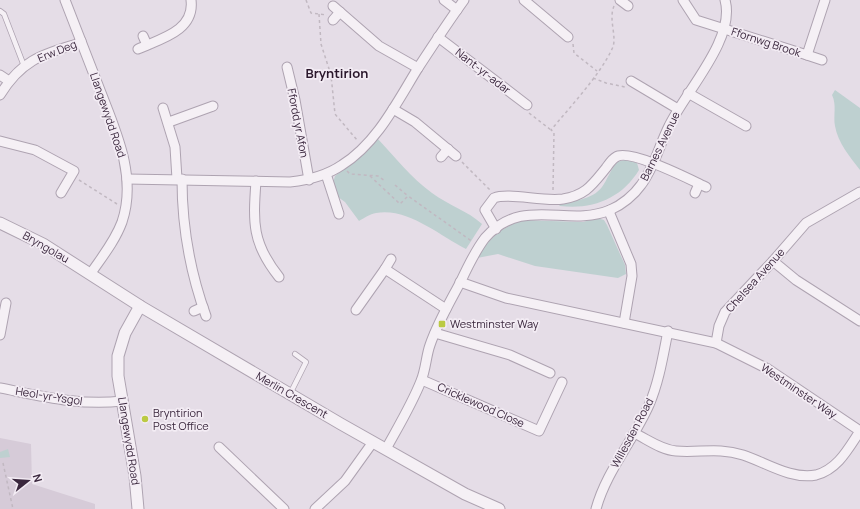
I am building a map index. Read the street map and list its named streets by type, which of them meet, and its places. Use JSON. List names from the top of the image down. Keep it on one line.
{"streets":{"street":["Ffornwg Brook","Erw Deg","Nant-yr-adar","Llangewydd Road","Ffordd yr Afon","Barnes Avenue","Bryngolau","Chelsea Avenue","Westminster Way","Merlin Crescent","Heol-yr-Ysgol","Cricklewood Close","Willesden Road"]},"crossings":[["Ffornwg Brook","Barnes Avenue"],["Erw Deg","Llangewydd Road"],["Llangewydd Road","Bryngolau"],["Llangewydd Road","Merlin Crescent"],["Llangewydd Road","Heol-yr-Ysgol"],["Barnes Avenue","Westminster Way"],["Barnes Avenue","Merlin Crescent"],["Barnes Avenue","Cricklewood Close"],["Bryngolau","Merlin Crescent"],["Chelsea Avenue","Westminster Way"],["Westminster Way","Willesden Road"]],"districts":["Bryntirion"],"places":{"transit":["Westminster Way"],"other":["Bryntirion Post Office"]},"north":"right"}
